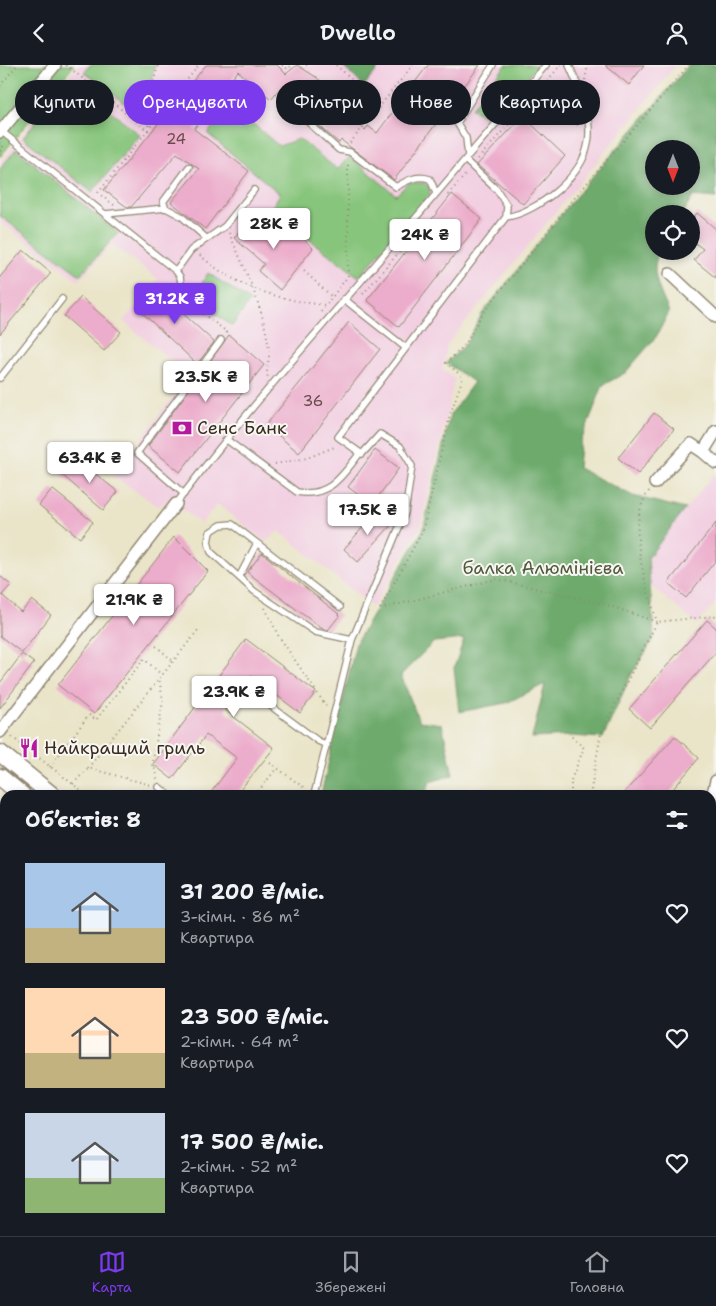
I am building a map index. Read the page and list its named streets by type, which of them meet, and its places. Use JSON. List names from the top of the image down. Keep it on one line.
{"parks":["балка Алюмінієва"],"places":{"bank":["Сенс Банк"],"restaurant":["Найкращий гриль"]},"house_numbers":["24","36"],"north":"bottom","page":{"header":"Dwello","chip":["Купити","Орендувати","Фільтри","Нове","Квартира"],"price":["28K ₴","24K ₴","31.2K ₴","23.5K ₴","63.4K ₴","17.5K ₴","21.9K ₴","23.9K ₴"],"heading":"Об’єктів: 8","list":[{"name":"31 200 ₴/міс.","note":"3-кімн. · 86 m² · Квартира"},{"name":"23 500 ₴/міс.","note":"2-кімн. · 64 m² · Квартира"},{"name":"17 500 ₴/міс.","note":"2-кімн. · 52 m² · Квартира"}],"tabs":["Карта","Збережені","Головна"]}}
